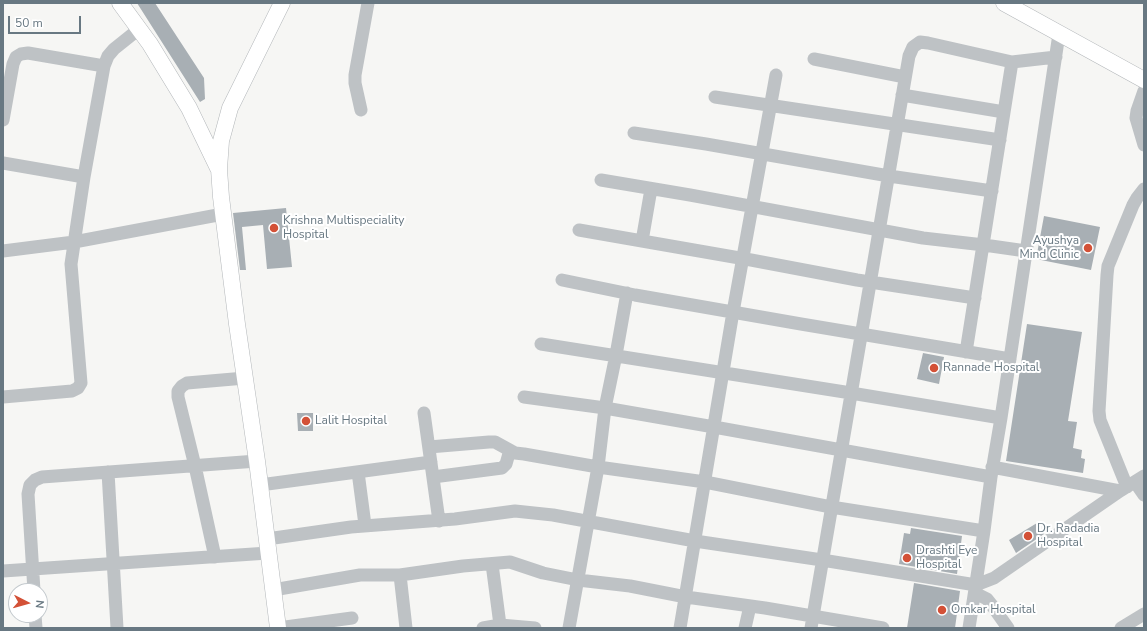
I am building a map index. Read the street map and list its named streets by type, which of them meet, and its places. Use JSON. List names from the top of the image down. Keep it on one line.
{"places":["Krishna Multispeciality Hospital","Ayushya Mind Clinic","Rannade Hospital","Lalit Hospital","Dr. Radadia Hospital","Drashti Eye Hospital","Omkar Hospital"],"scale_bar":"50 m","north":"right"}
